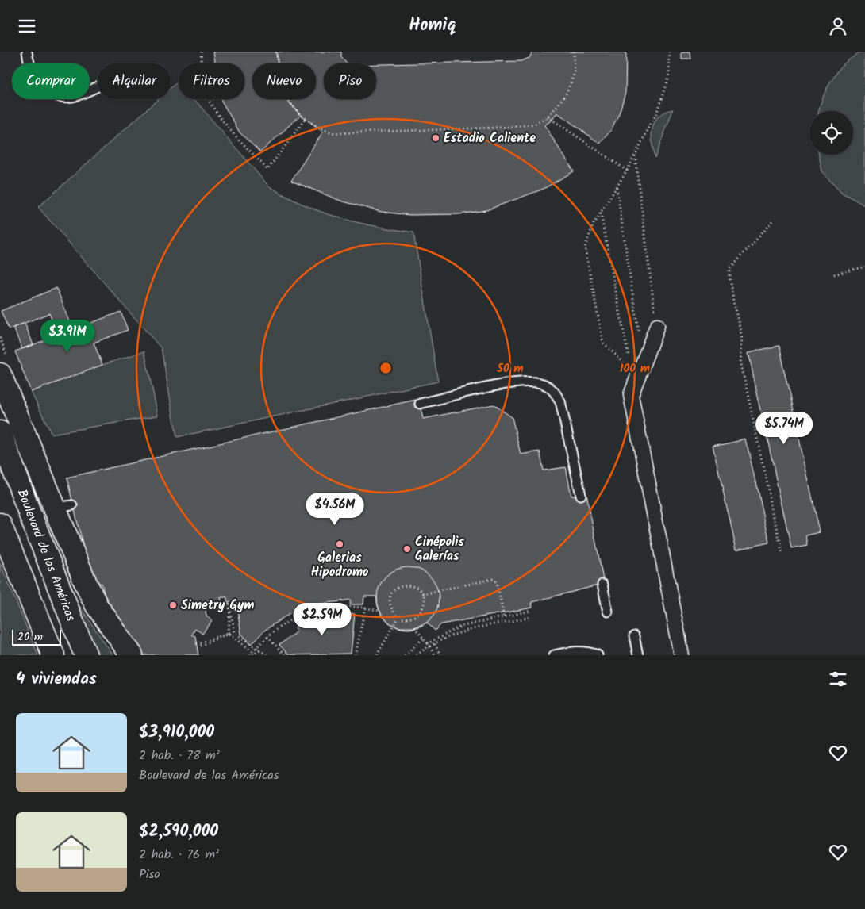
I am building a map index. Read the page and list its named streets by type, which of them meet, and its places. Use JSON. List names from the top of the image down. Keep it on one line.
{"streets":{"main road":["Boulevard de las Américas"]},"places":["Estadio Caliente","Galerias Hipodromo","Cinépolis Galerías","Simetry Gym"],"scale_bar":"20 m","page":{"header":"Homiq","chip":["Comprar","Alquilar","Filtros","Nuevo","Piso"],"price":["$3.91M","$5.74M","$4.56M","$2.59M"],"scale":"20 m","heading":"4 viviendas","list":[{"name":"$3,910,000","note":"2 hab. · 78 m² · Boulevard de las Américas"},{"name":"$2,590,000","note":"2 hab. · 76 m² · Piso"}]},"rings":["50 m","100 m"]}
